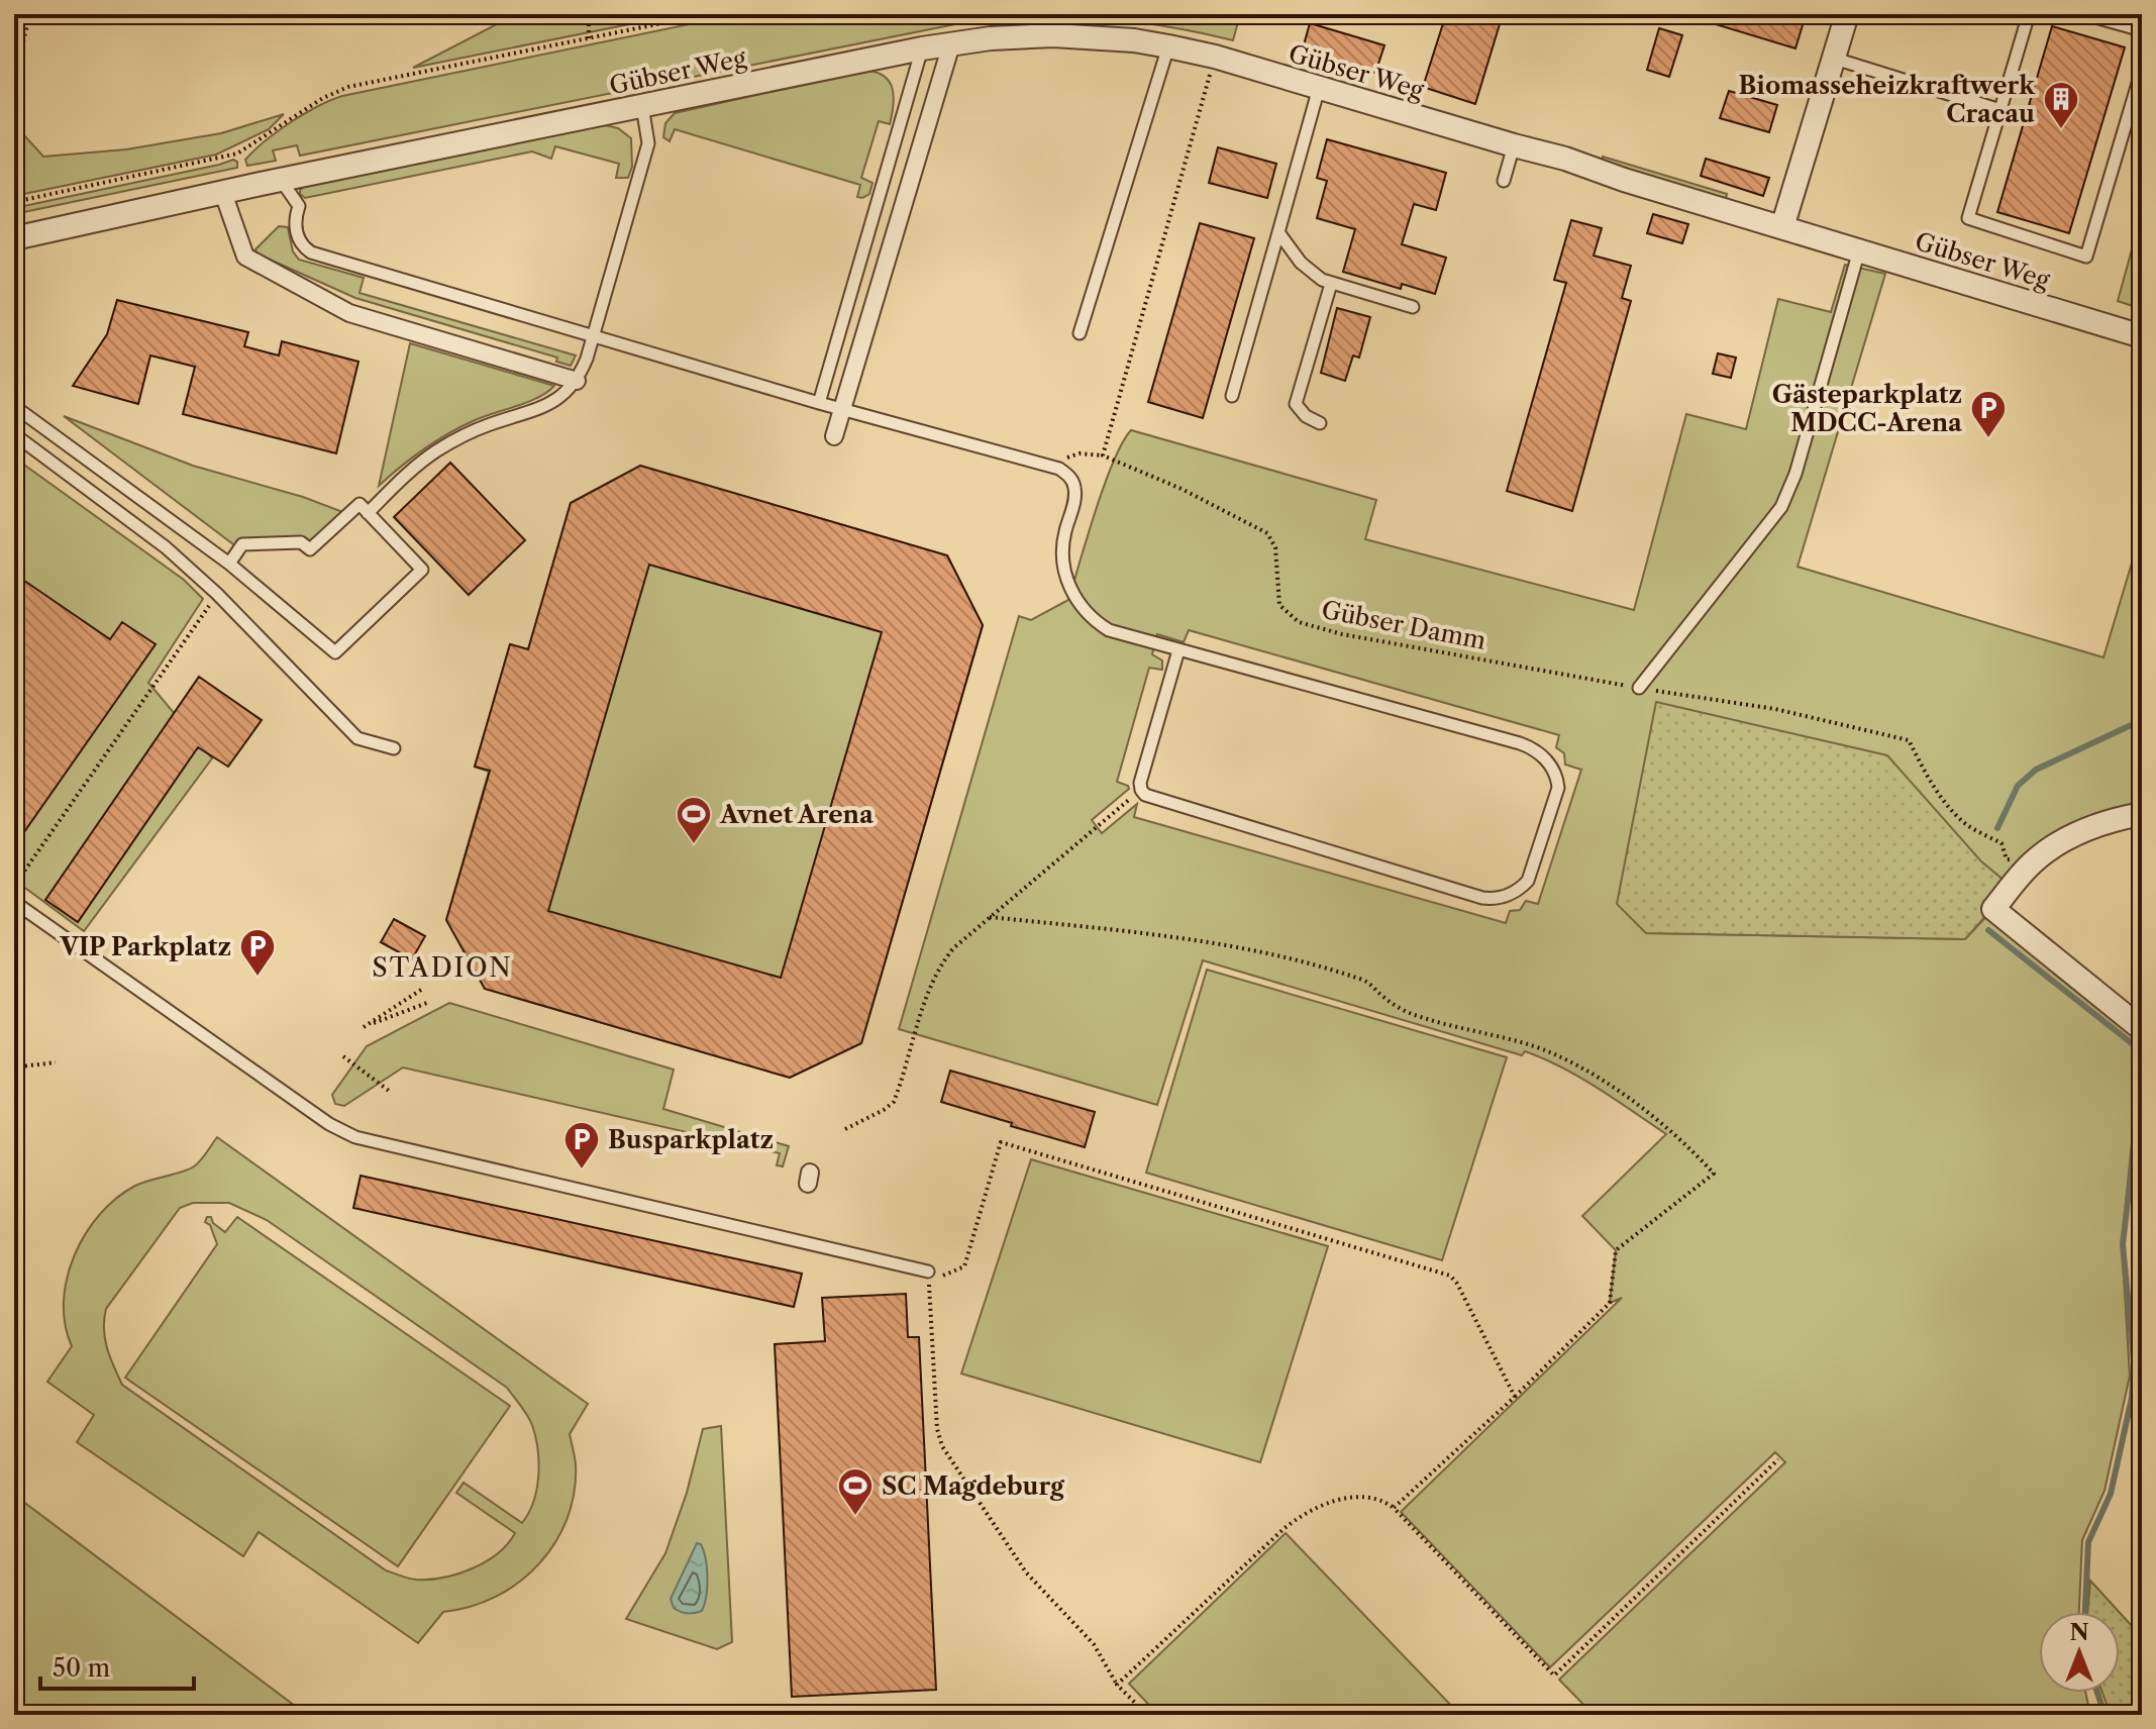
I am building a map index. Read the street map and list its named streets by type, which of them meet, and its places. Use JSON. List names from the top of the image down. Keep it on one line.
{"streets":{"street":["Gübser Weg"],"path":["Gübser Damm"]},"districts":["STADION"],"places":{"building":["Biomasseheizkraftwerk Cracau"],"parking":["Gästeparkplatz MDCC-Arena","VIP Parkplatz","Busparkplatz"],"sports":["Avnet Arena","SC Magdeburg"]},"scale_bar":"50 m","north":"top"}
